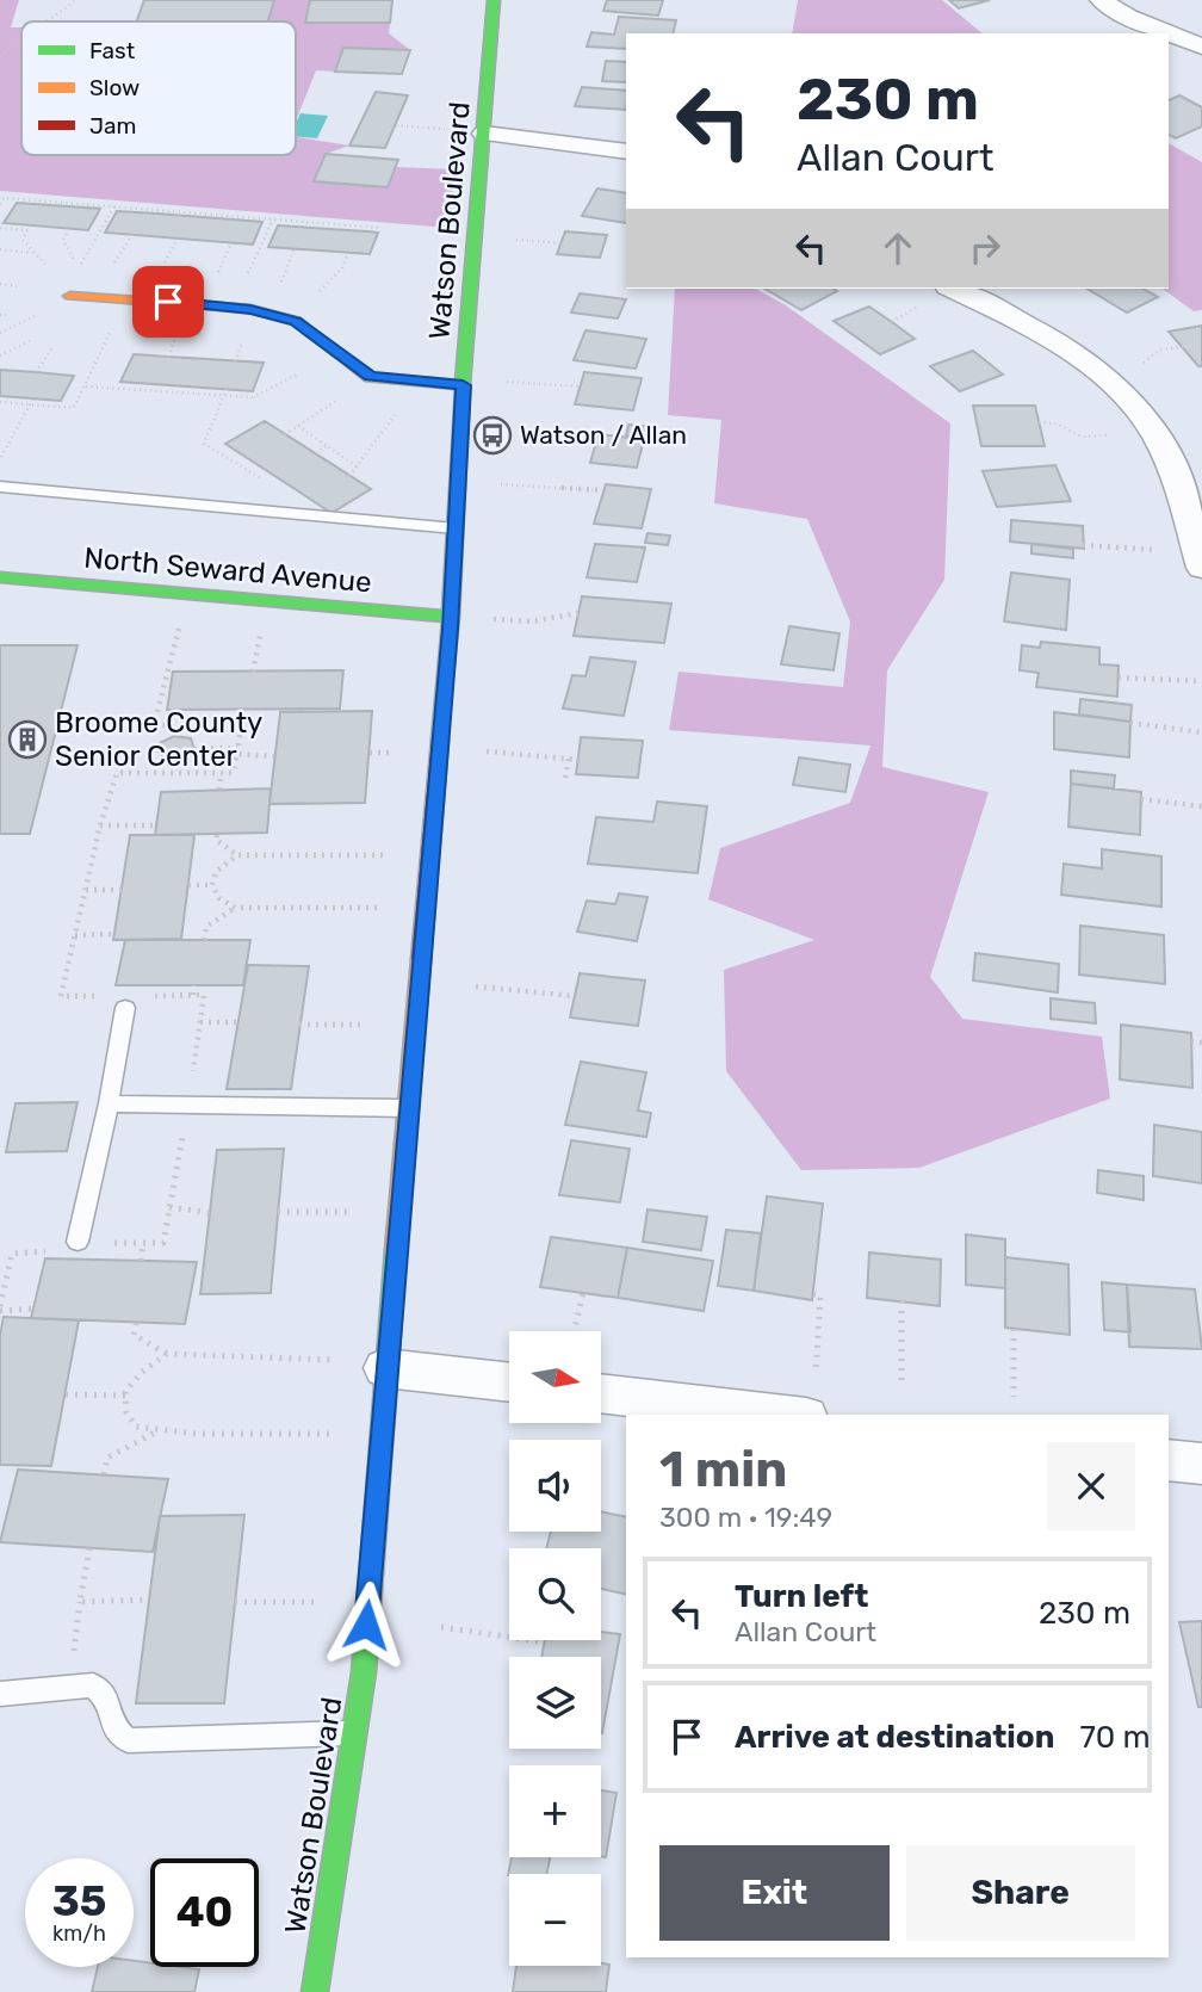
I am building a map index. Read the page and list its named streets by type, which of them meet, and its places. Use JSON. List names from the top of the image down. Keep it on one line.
{"streets":{"street":["Watson Boulevard","North Seward Avenue"]},"crossings":[["Watson Boulevard","North Seward Avenue"]],"places":{"bus stop":["Watson / Allan"],"building":["Broome County Senior Center"]},"legend":["Fast","Slow","Jam"],"north":"right","page":{"turn":["230 m","Allan Court"],"map_buttons":["+","−"],"heading":["1 min","300 m · 19:49"],"list":[{"name":"Turn left","note":"Allan Court","value":"230 m"},{"name":"Arrive at destination","value":"70 m"}],"buttons":["Exit","Share"],"speed":"35 km/h","limit":"40"}}
